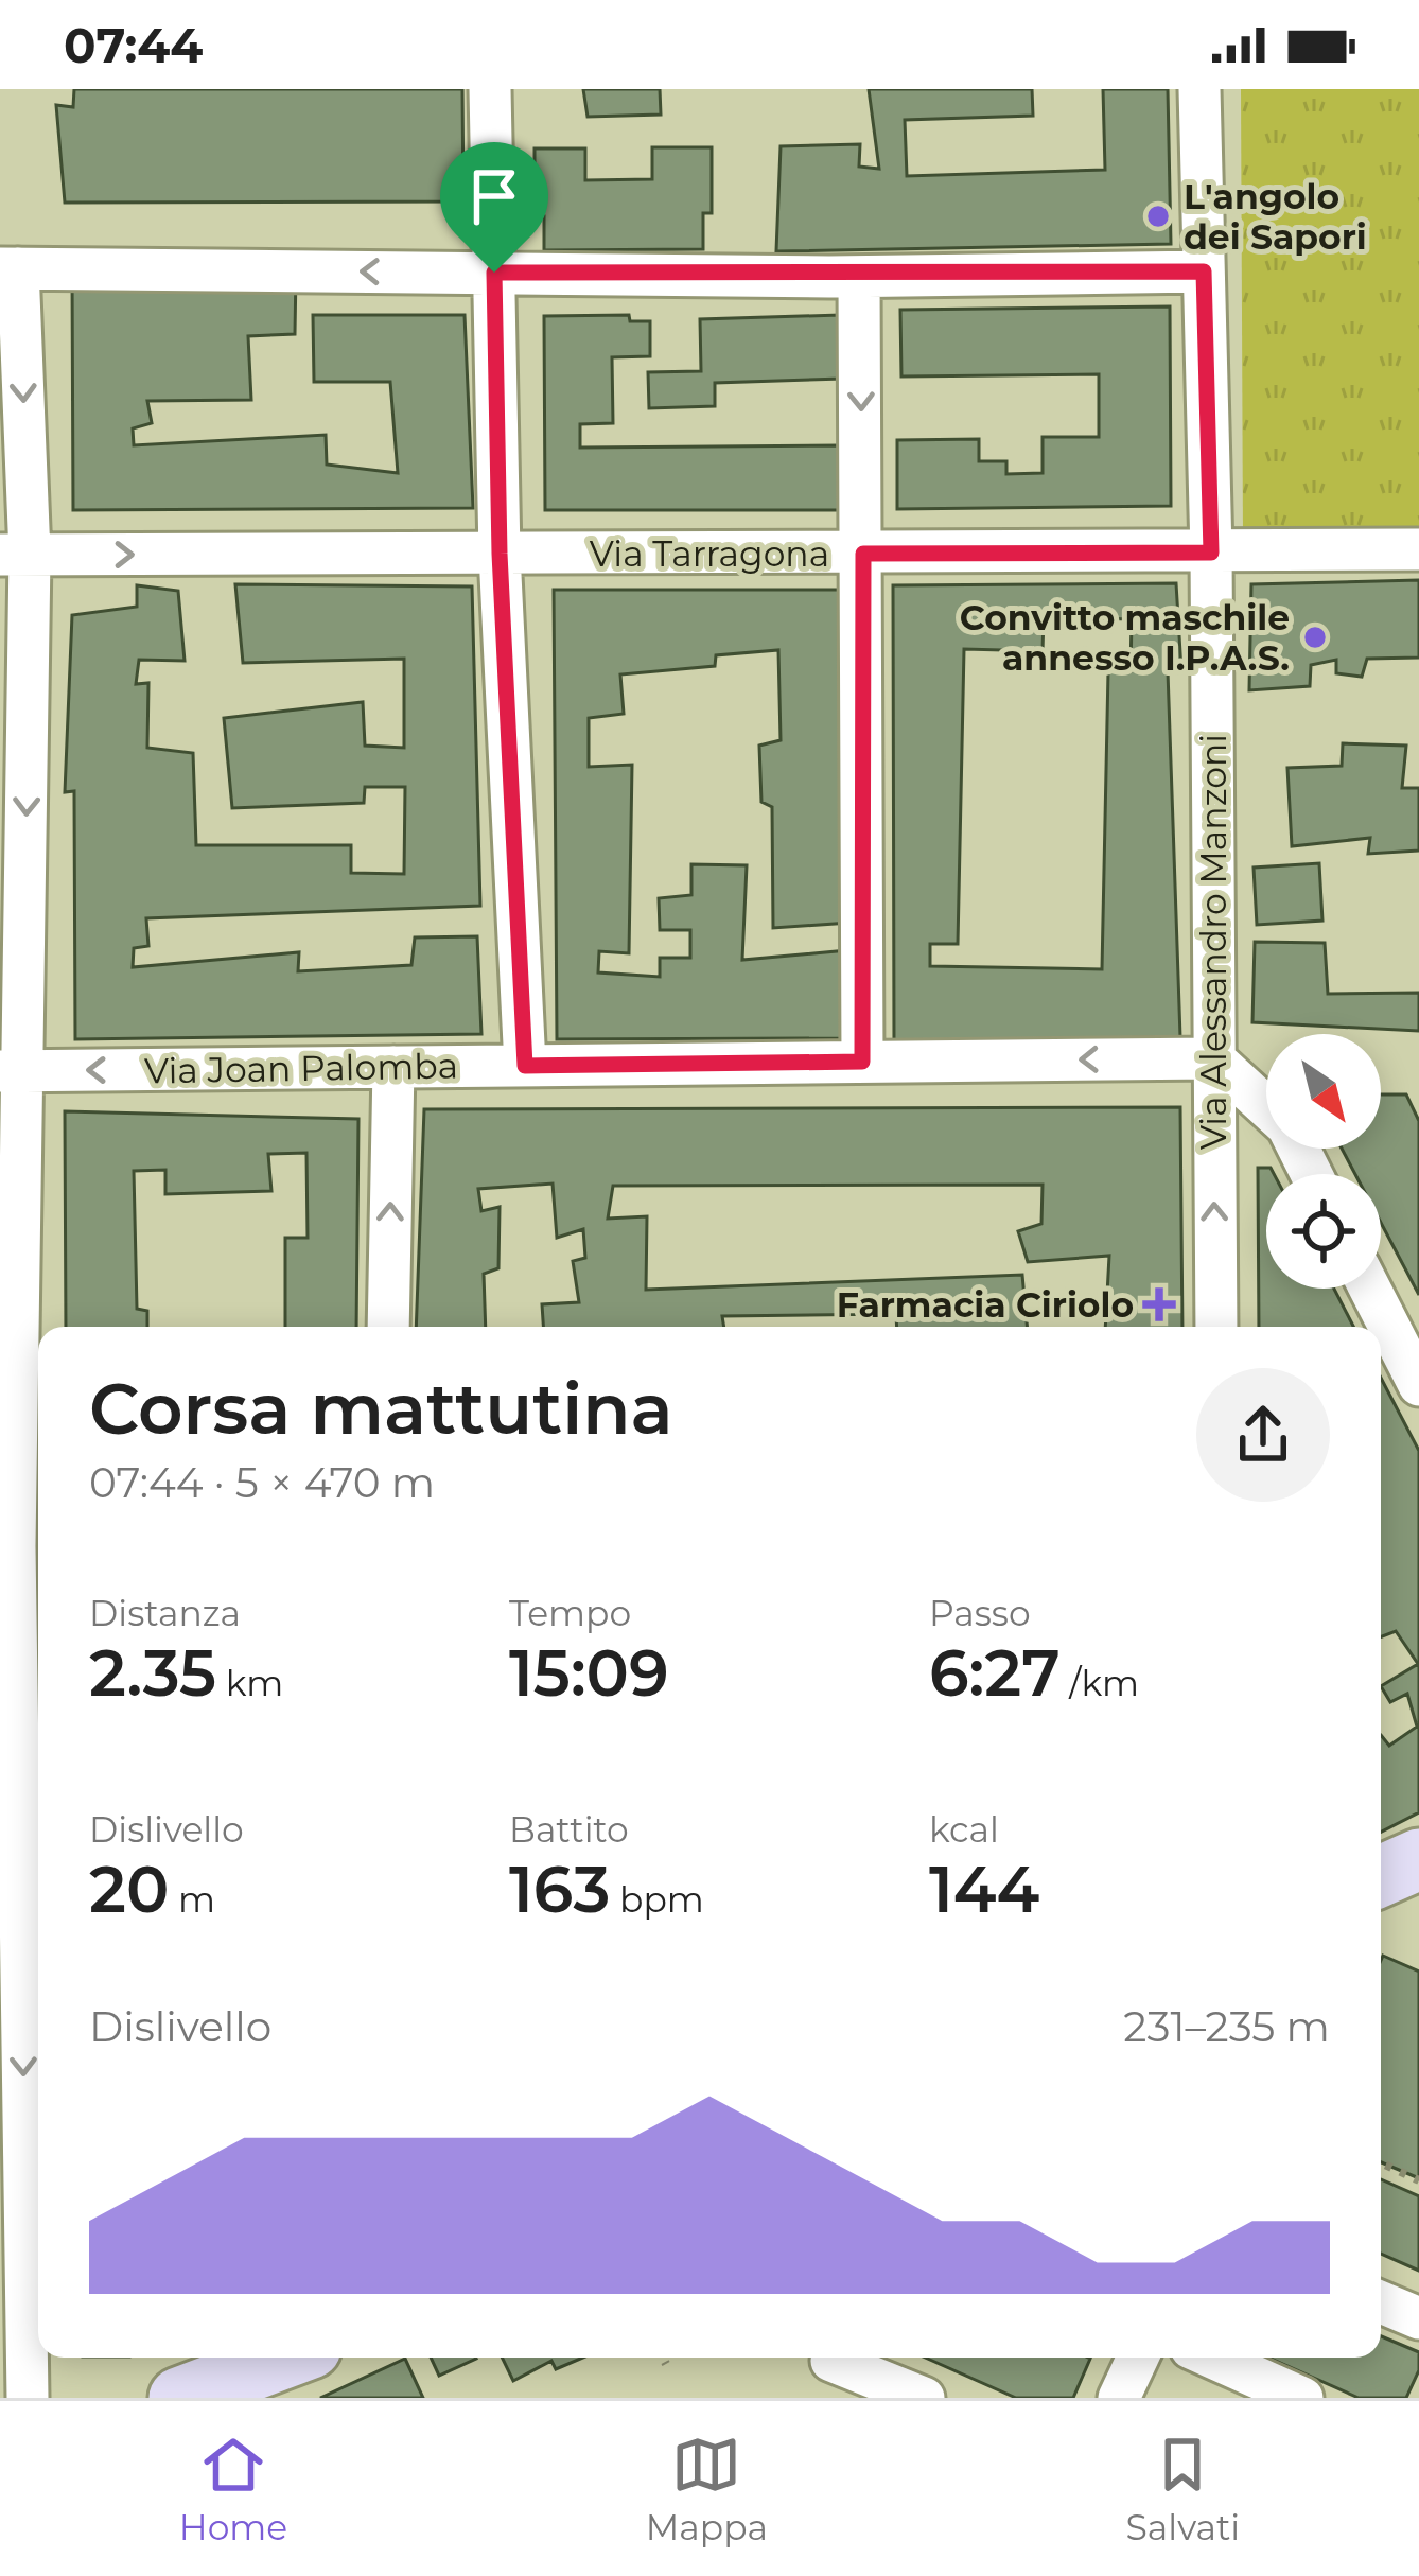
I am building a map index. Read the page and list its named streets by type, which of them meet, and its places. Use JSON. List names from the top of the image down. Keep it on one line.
{"streets":{"street":["Via Tarragona","Via Alessandro Manzoni","Via Joan Palomba"]},"crossings":[["Via Tarragona","Via Alessandro Manzoni"],["Via Alessandro Manzoni","Via Joan Palomba"]],"one_way":["Via Joan Palomba"],"places":{"other":["L'angolo dei Sapori","Convitto maschile annesso I.P.A.S."],"health":["Farmacia Ciriolo"]},"north":"bottom right","page":{"status":"07:44","heading":["Corsa mattutina","07:44 · 5 × 470 m"],"stats":[["Distanza","2.35 km"],["Tempo","15:09"],["Passo","6:27 /km"],["Dislivello","20 m"],["Battito","163 bpm"],["kcal","144"]],"chart":["Dislivello","231–235 m"],"tabs":["Home","Mappa","Salvati"]}}
